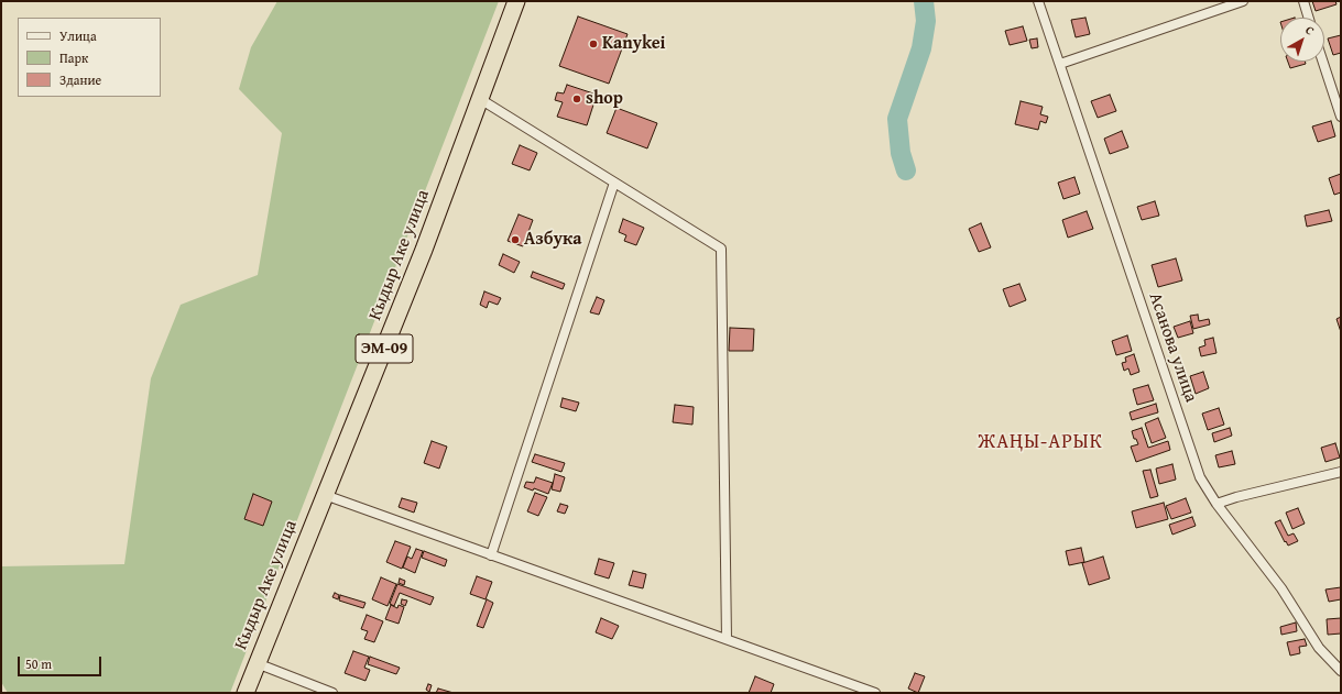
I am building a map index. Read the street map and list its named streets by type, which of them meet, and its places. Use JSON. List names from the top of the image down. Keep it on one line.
{"streets":{"highway":["Кыдыр Аке улица","ЭМ-09"],"street":["Асанова улица"]},"districts":["ЖАҢЫ-АРЫК"],"places":["Kanykei","shop","Азбука"],"legend":["Улица","Парк","Здание"],"scale_bar":"50 m","north":"top right"}
